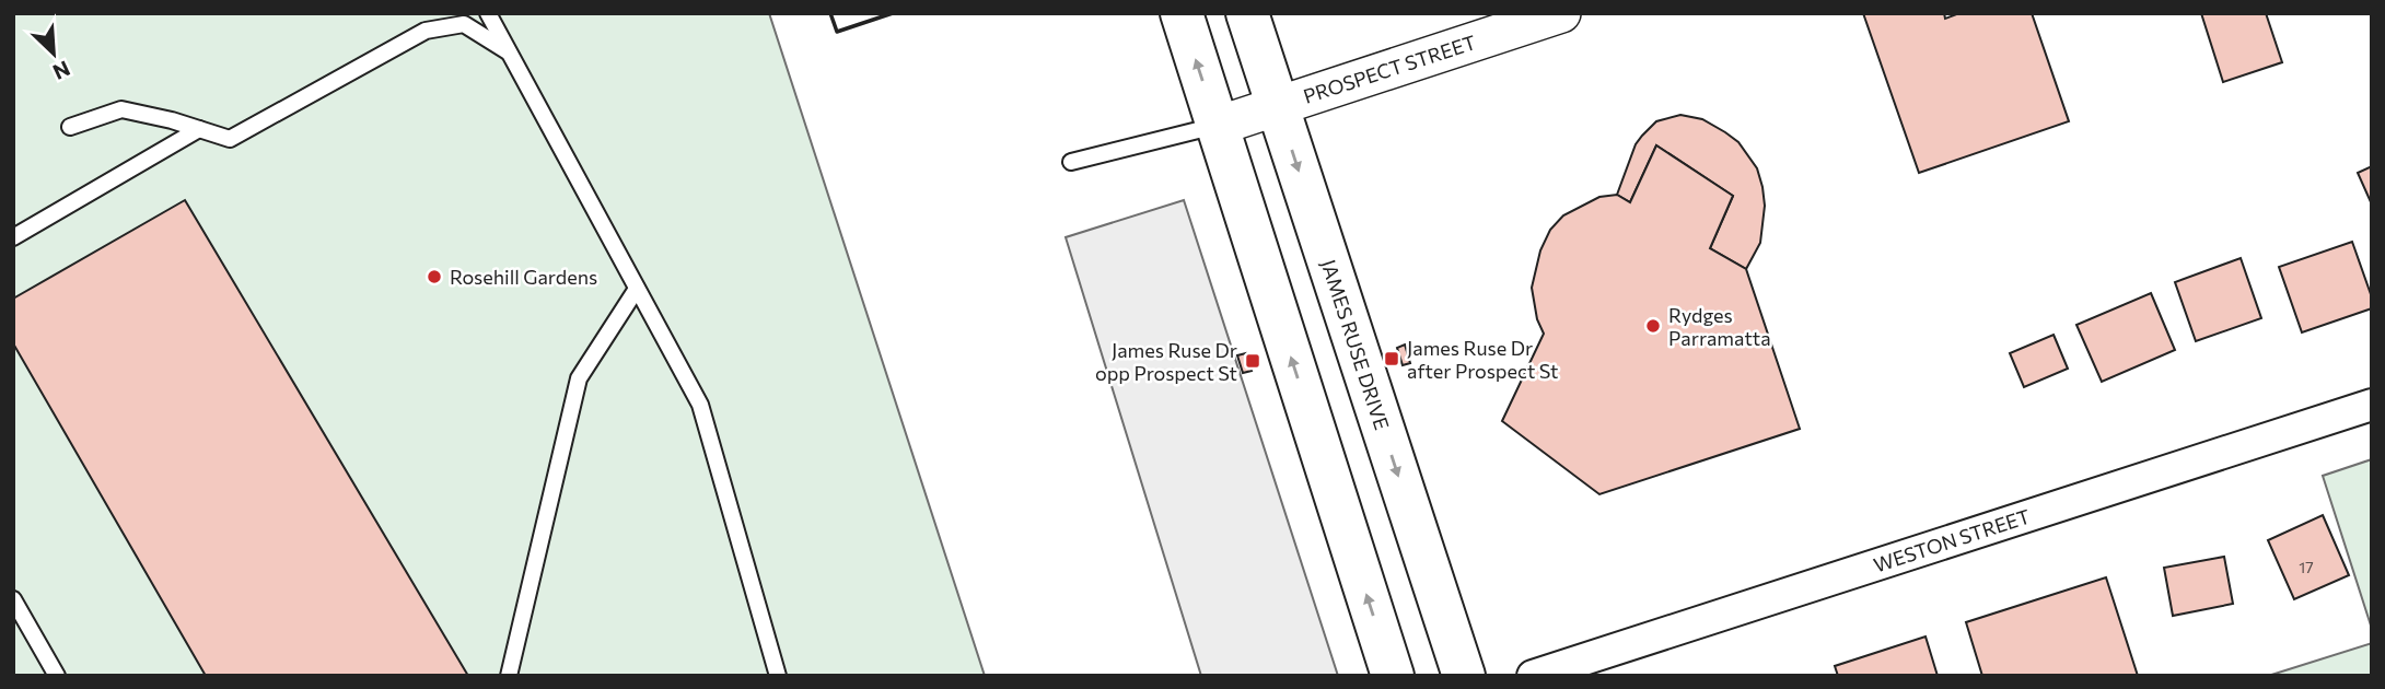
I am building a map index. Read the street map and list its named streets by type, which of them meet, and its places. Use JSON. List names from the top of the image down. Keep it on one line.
{"streets":{"main road":["JAMES RUSE DRIVE"],"street":["PROSPECT STREET","WESTON STREET"]},"crossings":[["PROSPECT STREET","JAMES RUSE DRIVE"]],"places":{"other":["Rosehill Gardens","Rydges Parramatta"],"transit":["James Ruse Dr after Prospect St","James Ruse Dr opp Prospect St"]},"house_numbers":["17"],"north":"bottom right"}
